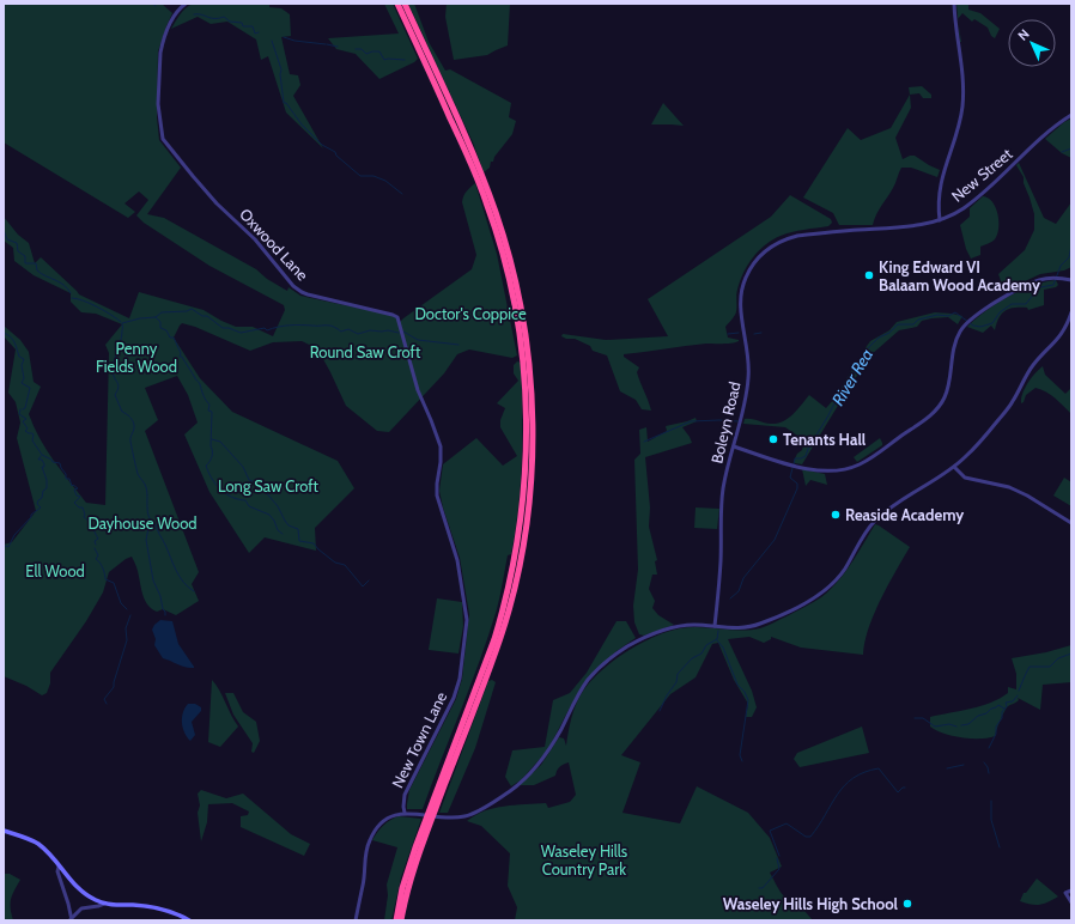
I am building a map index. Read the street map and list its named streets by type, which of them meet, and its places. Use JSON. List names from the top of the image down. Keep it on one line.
{"streets":{"street":["New Street","Oxwood Lane","Boleyn Road","New Town Lane"]},"crossings":[["New Street","Boleyn Road"],["Oxwood Lane","New Town Lane"]],"water":["River Rea"],"parks":["Doctor's Coppice","Penny Fields Wood","Round Saw Croft","Long Saw Croft","Dayhouse Wood","Ell Wood","Waseley Hills Country Park"],"places":["King Edward VI Balaam Wood Academy","Tenants Hall","Reaside Academy","Waseley Hills High School"],"north":"top left"}
